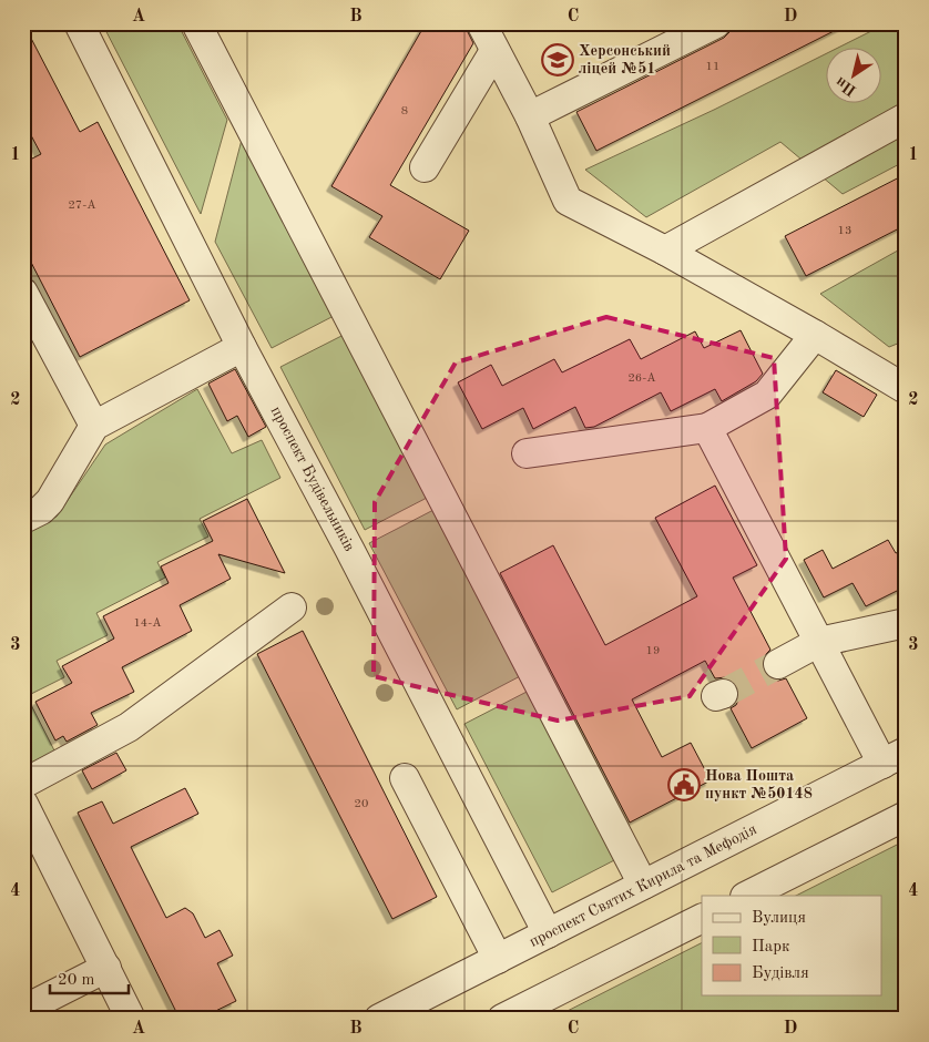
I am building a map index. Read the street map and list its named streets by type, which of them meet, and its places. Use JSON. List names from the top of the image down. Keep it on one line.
{"streets":{"street":["проспект Будівельників","проспект Святих Кирила та Мефодія"]},"crossings":[["проспект Будівельників","проспект Святих Кирила та Мефодія"]],"places":{"school or university":["Херсонський ліцей №51"],"public building":["Нова Пошта пункт №50148"]},"house_numbers":["11","8","27-А","13","26-А","14-А","19","20"],"legend":["Вулиця","Парк","Будівля"],"scale_bar":"20 m","north":"bottom left","grid":{"columns":["A","B","C","D"],"rows":["1","2","3","4"]}}
